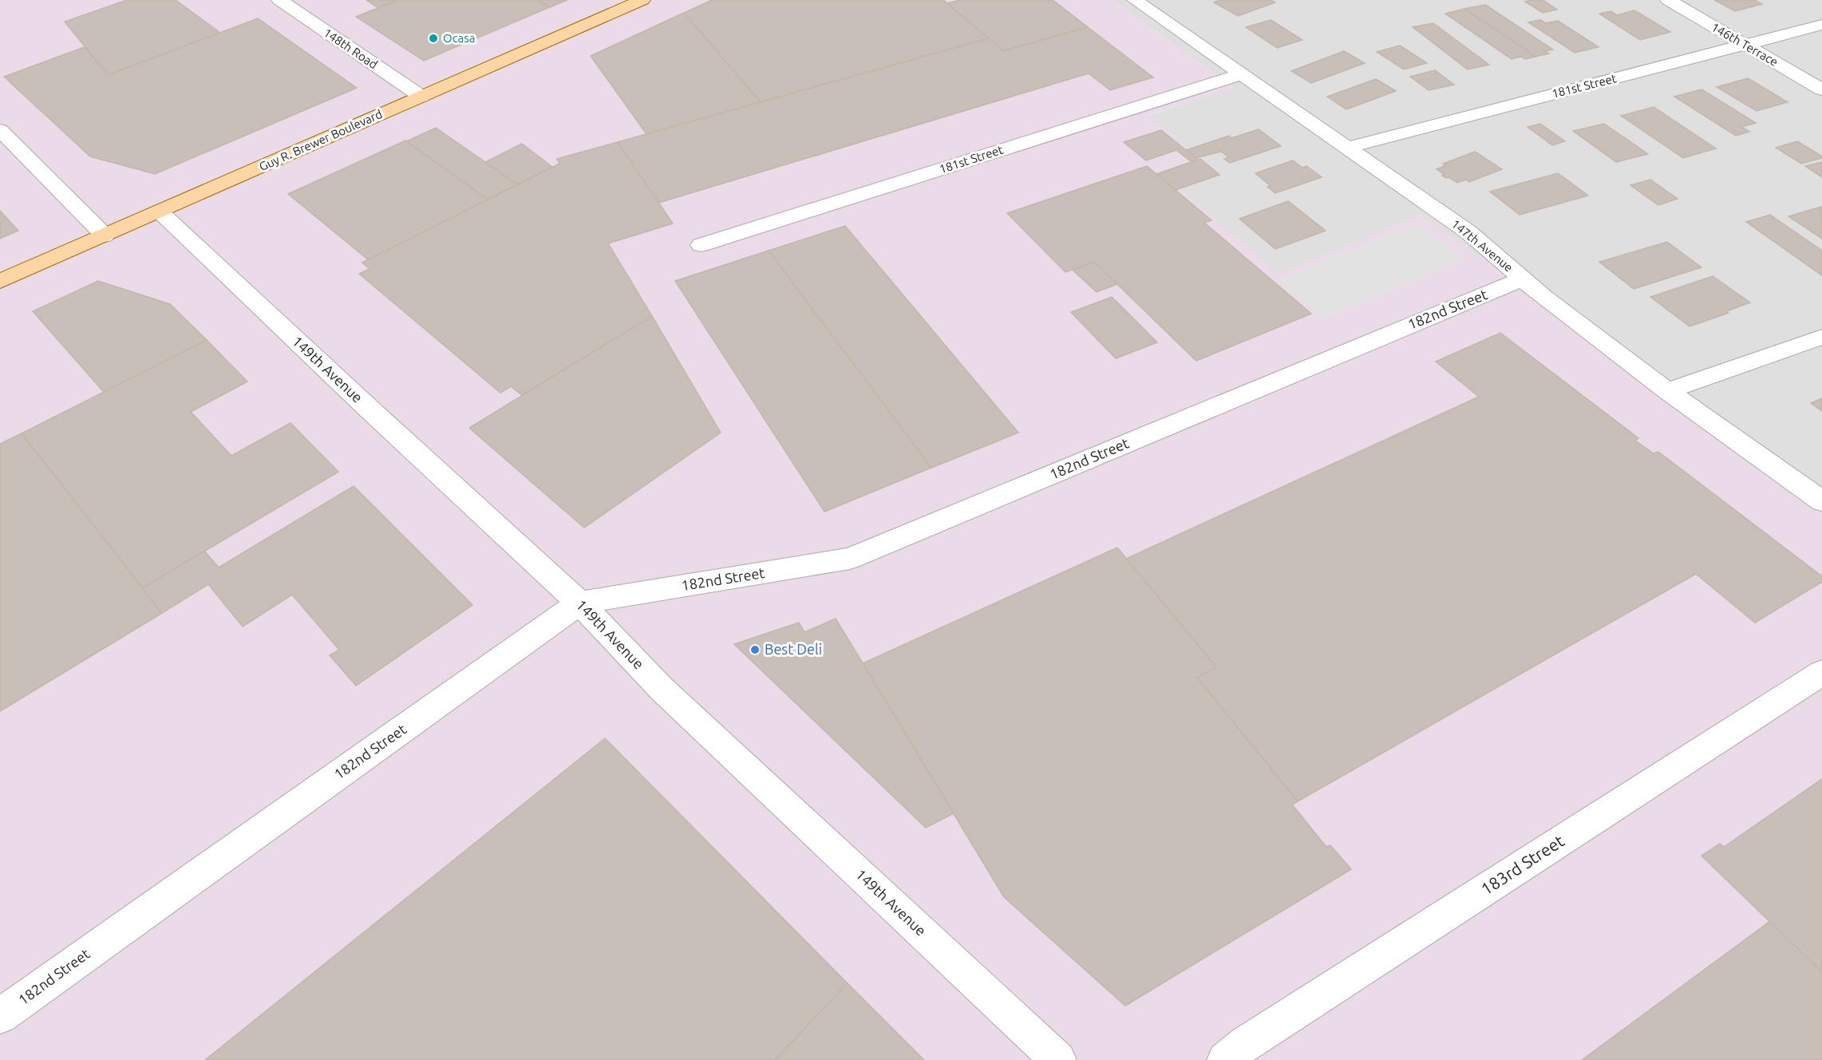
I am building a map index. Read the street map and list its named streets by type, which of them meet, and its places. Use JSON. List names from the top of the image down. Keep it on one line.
{"streets":{"main road":["Guy R. Brewer Boulevard"],"street":["146th Terrace","148th Road","181st Street","147th Avenue","182nd Street","149th Avenue","183rd Street"]},"crossings":[["146th Terrace","181st Street"],["148th Road","Guy R. Brewer Boulevard"],["181st Street","147th Avenue"],["Guy R. Brewer Boulevard","149th Avenue"],["147th Avenue","182nd Street"],["182nd Street","149th Avenue"]],"places":["Ocasa","Best Deli"]}
